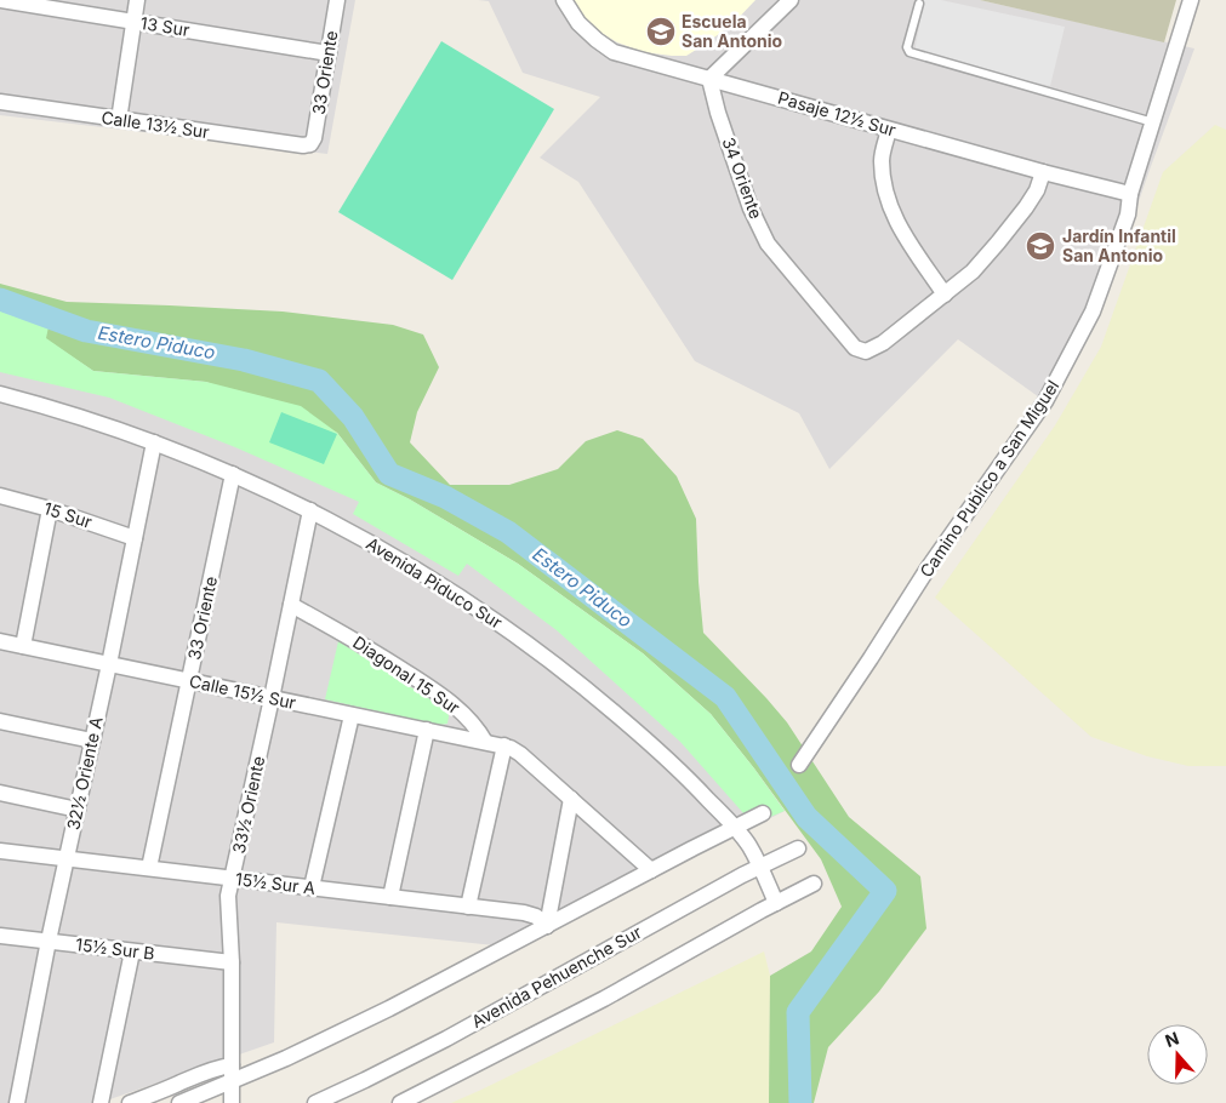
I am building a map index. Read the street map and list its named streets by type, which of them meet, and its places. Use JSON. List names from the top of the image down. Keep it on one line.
{"streets":{"street":["13 Sur","33 Oriente","Pasaje 12½ Sur","Calle 13½ Sur","34 Oriente","Camino Publico a San Miguel","15 Sur","Avenida Piduco Sur","Diagonal 15 Sur","Calle 15½ Sur","32½ Oriente A","33½ Oriente","15½ Sur A","15½ Sur B","Avenida Pehuenche Sur"]},"crossings":[["13 Sur","33 Oriente"],["33 Oriente","Calle 13½ Sur"],["33 Oriente","Avenida Piduco Sur"],["33 Oriente","Calle 15½ Sur"],["33 Oriente","15½ Sur A"],["Pasaje 12½ Sur","34 Oriente"],["Pasaje 12½ Sur","Camino Publico a San Miguel"],["15 Sur","32½ Oriente A"],["Avenida Piduco Sur","32½ Oriente A"],["Avenida Piduco Sur","33½ Oriente"],["Avenida Piduco Sur","Avenida Pehuenche Sur"],["Diagonal 15 Sur","Calle 15½ Sur"],["Diagonal 15 Sur","33½ Oriente"],["Calle 15½ Sur","32½ Oriente A"],["Calle 15½ Sur","33½ Oriente"],["32½ Oriente A","15½ Sur A"],["32½ Oriente A","15½ Sur B"],["33½ Oriente","15½ Sur A"],["33½ Oriente","15½ Sur B"]],"water":["Estero Piduco"],"places":{"school or university":["Escuela San Antonio","Jardín Infantil San Antonio"]},"north":"top"}
